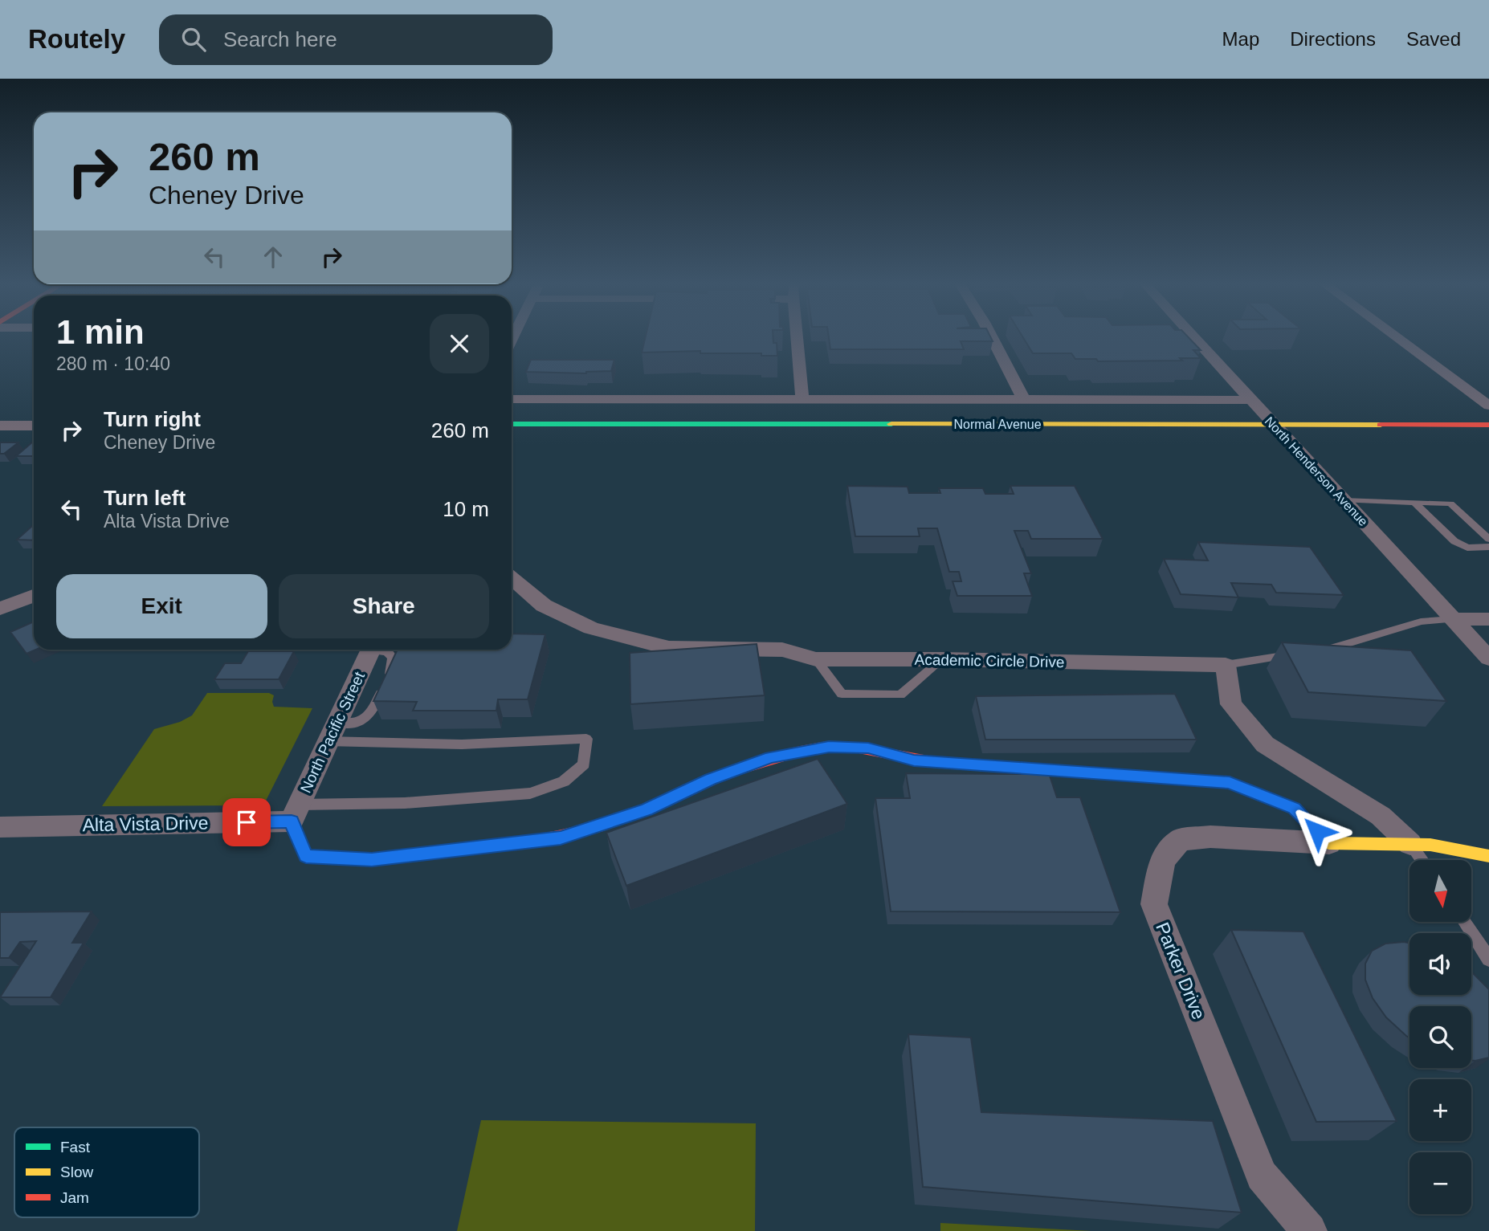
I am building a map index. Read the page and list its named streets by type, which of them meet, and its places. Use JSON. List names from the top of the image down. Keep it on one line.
{"streets":{"street":["Normal Avenue","North Henderson Avenue","Academic Circle Drive","North Pacific Street","Alta Vista Drive","Parker Drive"]},"crossings":[["Normal Avenue","North Henderson Avenue"],["North Pacific Street","Alta Vista Drive"]],"legend":["Fast","Slow","Jam"],"north":"bottom","page":{"header":"Routely","search":"Search here","nav":["Map","Directions","Saved"],"turn":["260 m","Cheney Drive"],"heading":["1 min","280 m · 10:40"],"list":[{"name":"Turn right","note":"Cheney Drive","value":"260 m"},{"name":"Turn left","note":"Alta Vista Drive","value":"10 m"}],"buttons":["Exit","Share"],"map_buttons":["+","−"]}}
